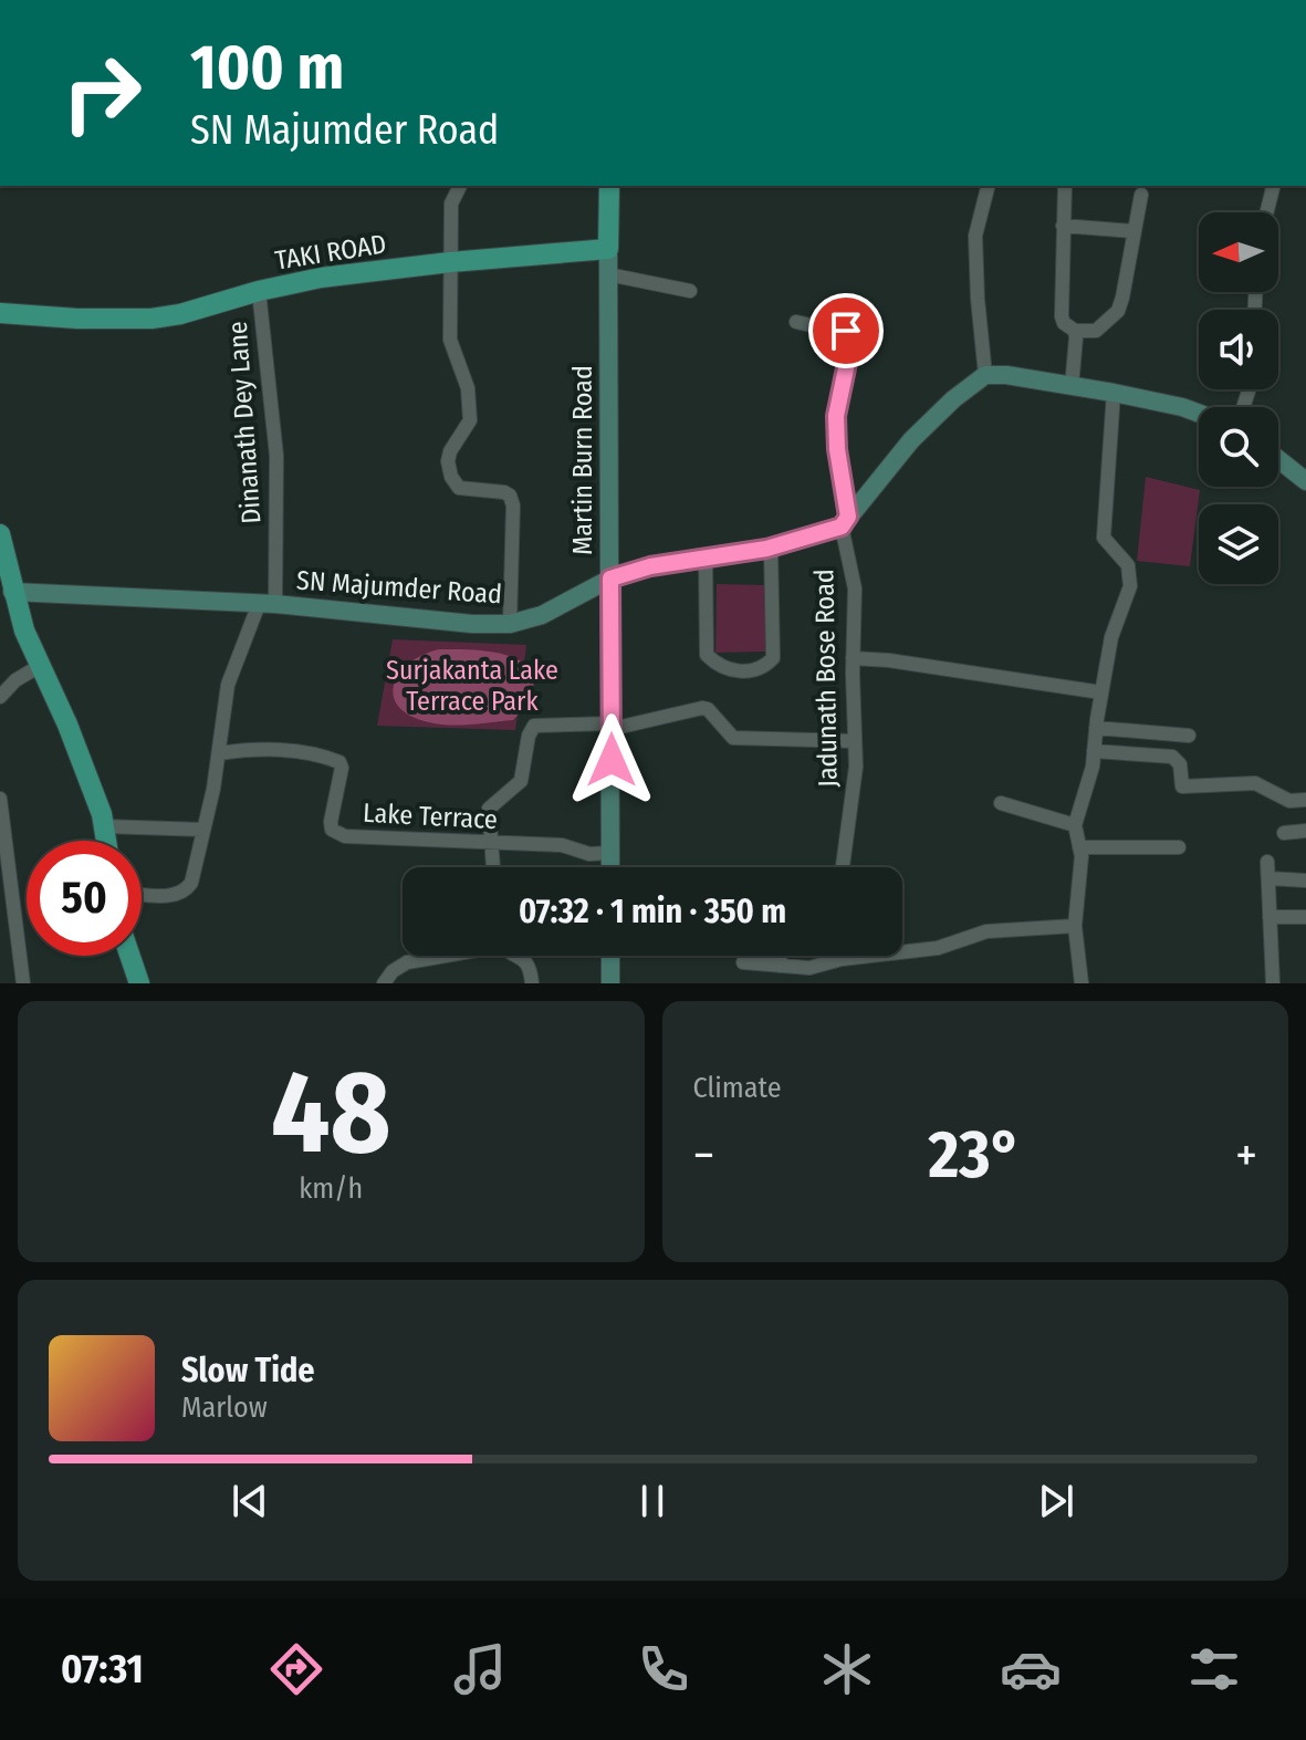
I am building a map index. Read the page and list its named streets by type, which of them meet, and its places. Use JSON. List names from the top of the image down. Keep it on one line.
{"streets":{"main road":["TAKI ROAD","Martin Burn Road","SN Majumder Road"],"street":["Dinanath Dey Lane","Jadunath Bose Road","Lake Terrace"]},"crossings":[["TAKI ROAD","Dinanath Dey Lane"],["TAKI ROAD","Martin Burn Road"],["Dinanath Dey Lane","SN Majumder Road"],["Martin Burn Road","SN Majumder Road"],["Martin Burn Road","Lake Terrace"],["SN Majumder Road","Jadunath Bose Road"]],"parks":["Surjakanta Lake Terrace Park"],"north":"left","page":{"turn":["100 m","SN Majumder Road"],"limit":"50","trip":"07:32 · 1 min · 350 m","tile":[["48","km/h"],"Climate"],"heat":["−","23°","+"],"song":["Slow Tide","Marlow"],"tabs":"07:31"}}
